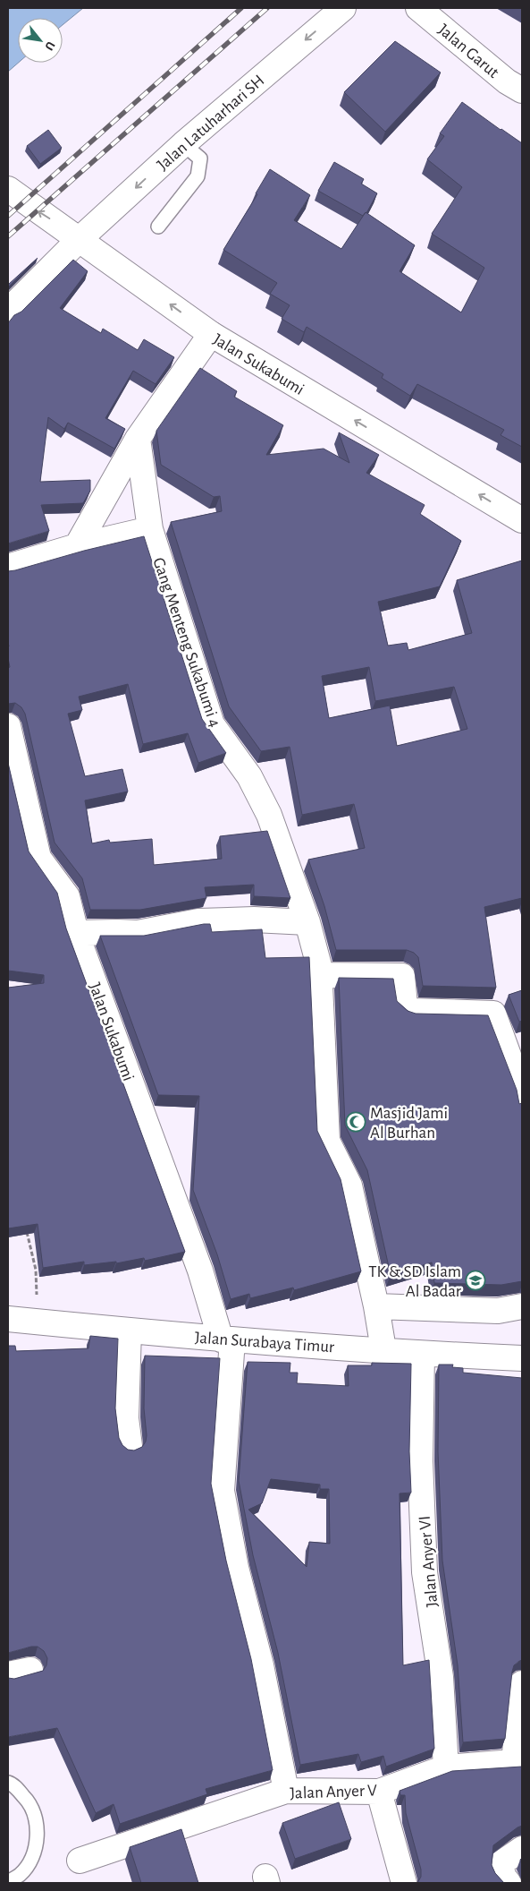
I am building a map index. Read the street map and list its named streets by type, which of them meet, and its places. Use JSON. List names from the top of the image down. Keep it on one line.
{"streets":{"street":["Jalan Garut","Jalan Latuharhari SH","Jalan Sukabumi","Gang Menteng Sukabumi 4","Jalan Surabaya Timur","Jalan Anyer VI","Jalan Anyer V"]},"crossings":[["Jalan Latuharhari SH","Jalan Sukabumi"],["Jalan Sukabumi","Jalan Surabaya Timur"],["Gang Menteng Sukabumi 4","Jalan Surabaya Timur"],["Jalan Surabaya Timur","Jalan Anyer VI"],["Jalan Anyer VI","Jalan Anyer V"]],"one_way":["Jalan Latuharhari SH","Jalan Sukabumi"],"places":{"mosque":["Masjid Jami Al Burhan"],"school or university":["TK & SD Islam Al Badar"]},"north":"bottom right"}
